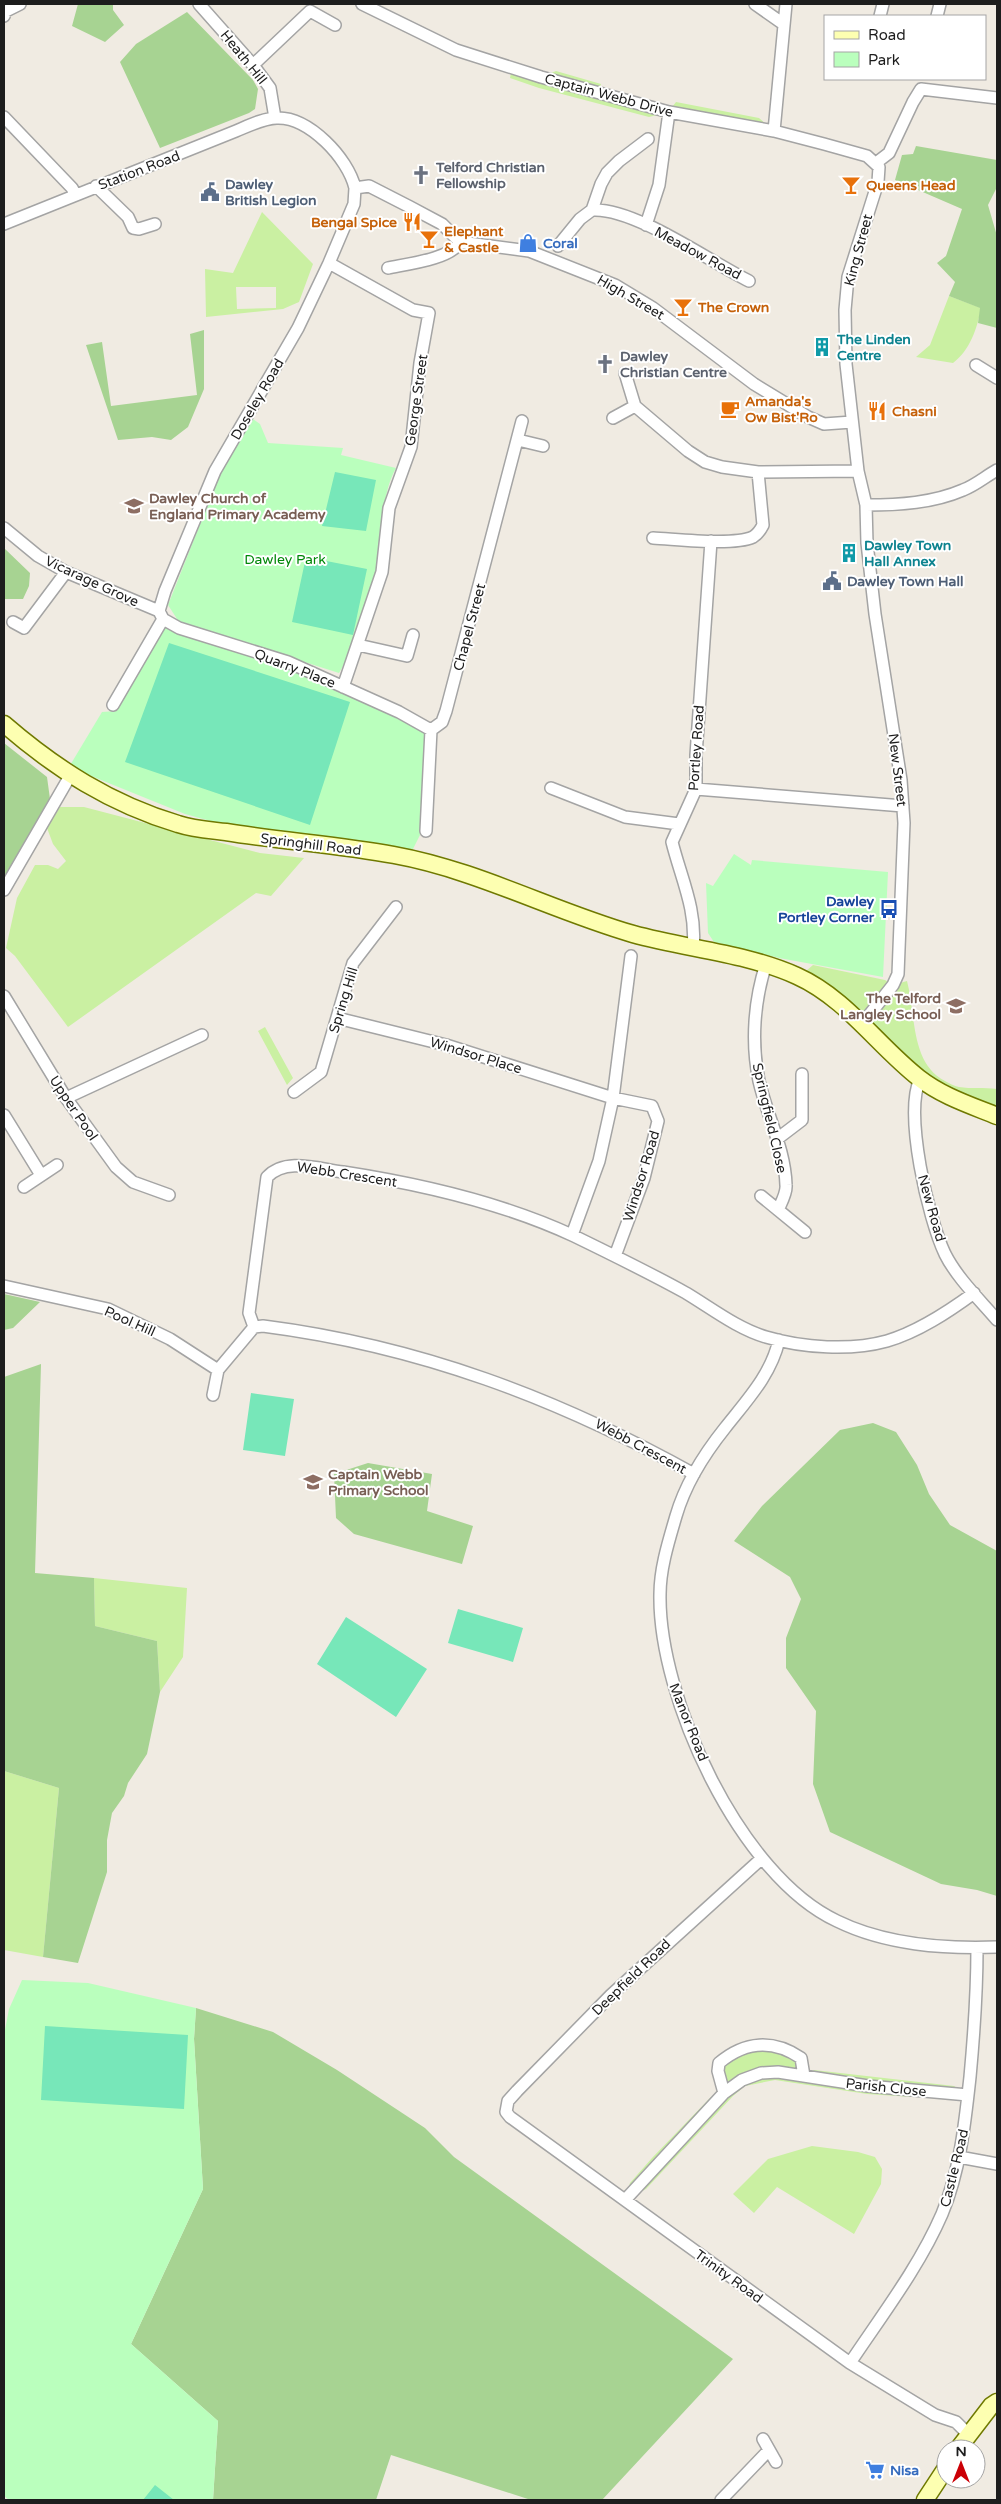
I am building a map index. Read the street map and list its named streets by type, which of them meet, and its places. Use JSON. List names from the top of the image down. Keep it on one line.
{"streets":{"main road":["Springhill Road"],"street":["Heath Hill","Captain Webb Drive","Station Road","King Street","Meadow Road","High Street","Doseley Road","George Street","Vicarage Grove","Chapel Street","Quarry Place","Portley Road","New Street","Spring Hill","Windsor Place","Upper Pool","Springfield Close","Webb Crescent","Windsor Road","New Road","Pool Hill","Manor Road","Deepfield Road","Parish Close","Castle Road","Trinity Road"]},"crossings":[["Heath Hill","Station Road"],["Captain Webb Drive","King Street"],["Captain Webb Drive","Meadow Road"],["King Street","High Street"],["King Street","New Street"],["Doseley Road","George Street"],["Doseley Road","Vicarage Grove"],["Doseley Road","Quarry Place"],["George Street","Quarry Place"],["Vicarage Grove","Quarry Place"],["Chapel Street","Quarry Place"],["Portley Road","Springhill Road"],["New Street","Springhill Road"],["Springhill Road","Springfield Close"],["Springhill Road","New Road"],["Spring Hill","Windsor Place"],["Windsor Place","Windsor Road"],["Webb Crescent","Windsor Road"],["Webb Crescent","New Road"],["Webb Crescent","Manor Road"],["Manor Road","Deepfield Road"],["Manor Road","Castle Road"],["Deepfield Road","Trinity Road"],["Parish Close","Castle Road"],["Parish Close","Trinity Road"],["Castle Road","Trinity Road"]],"parks":["Dawley Park"],"places":{"church":["Telford Christian Fellowship","Dawley Christian Centre"],"bar":["Queens Head","Elephant & Castle","The Crown"],"public building":["Dawley British Legion","Dawley Town Hall"],"restaurant":["Bengal Spice","Chasni"],"shop":["Coral"],"building":["The Linden Centre","Dawley Town Hall Annex"],"cafe":["Amanda's Ow Bist'Ro"],"school or university":["Dawley Church of England Primary Academy","The Telford Langley School","Captain Webb Primary School"],"bus stop":["Dawley Portley Corner"],"supermarket":["Nisa"]},"legend":["Road","Park"],"north":"top"}
